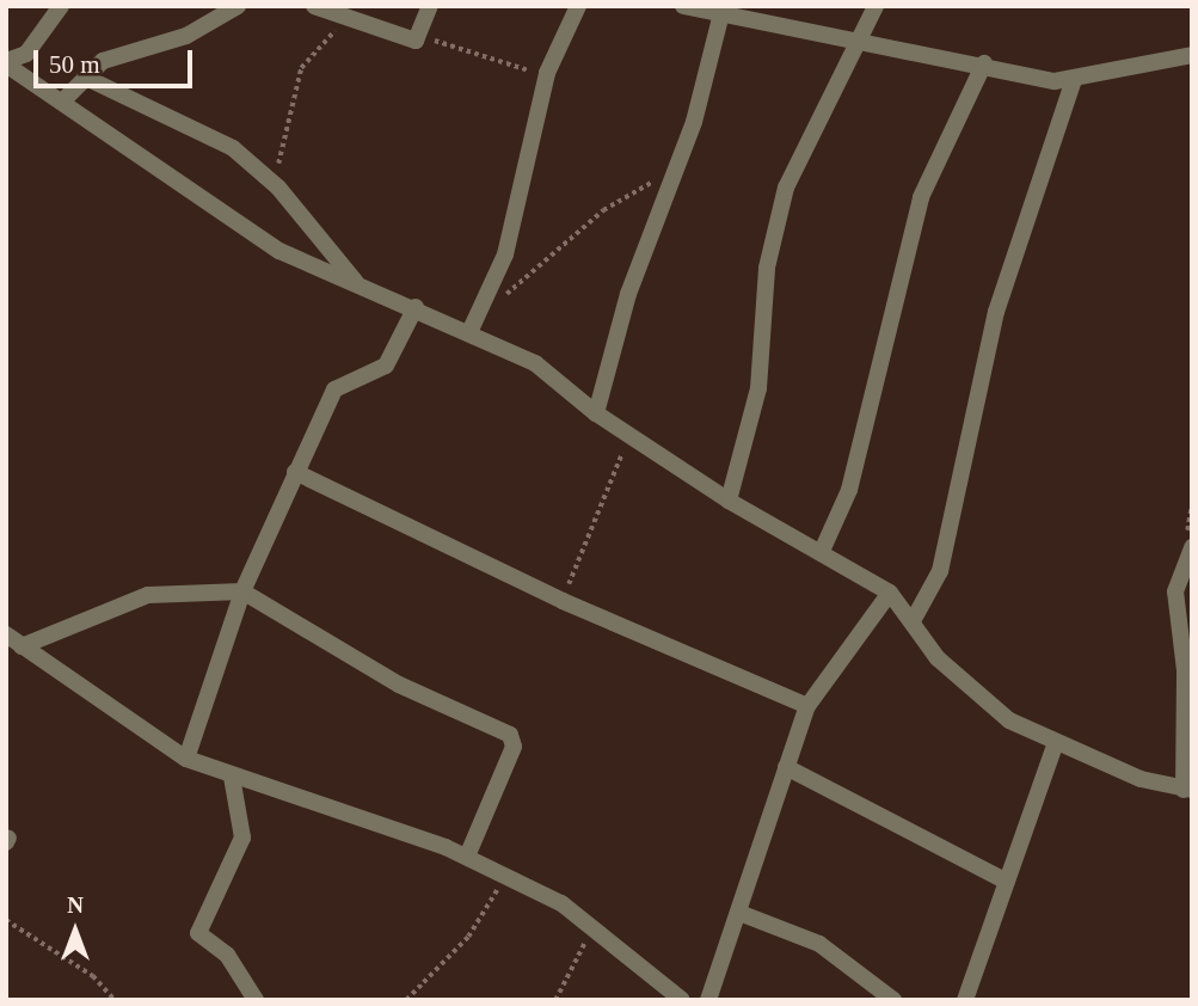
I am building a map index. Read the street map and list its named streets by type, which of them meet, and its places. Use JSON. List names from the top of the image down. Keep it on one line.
{"scale_bar":"50 m","north":"top"}
